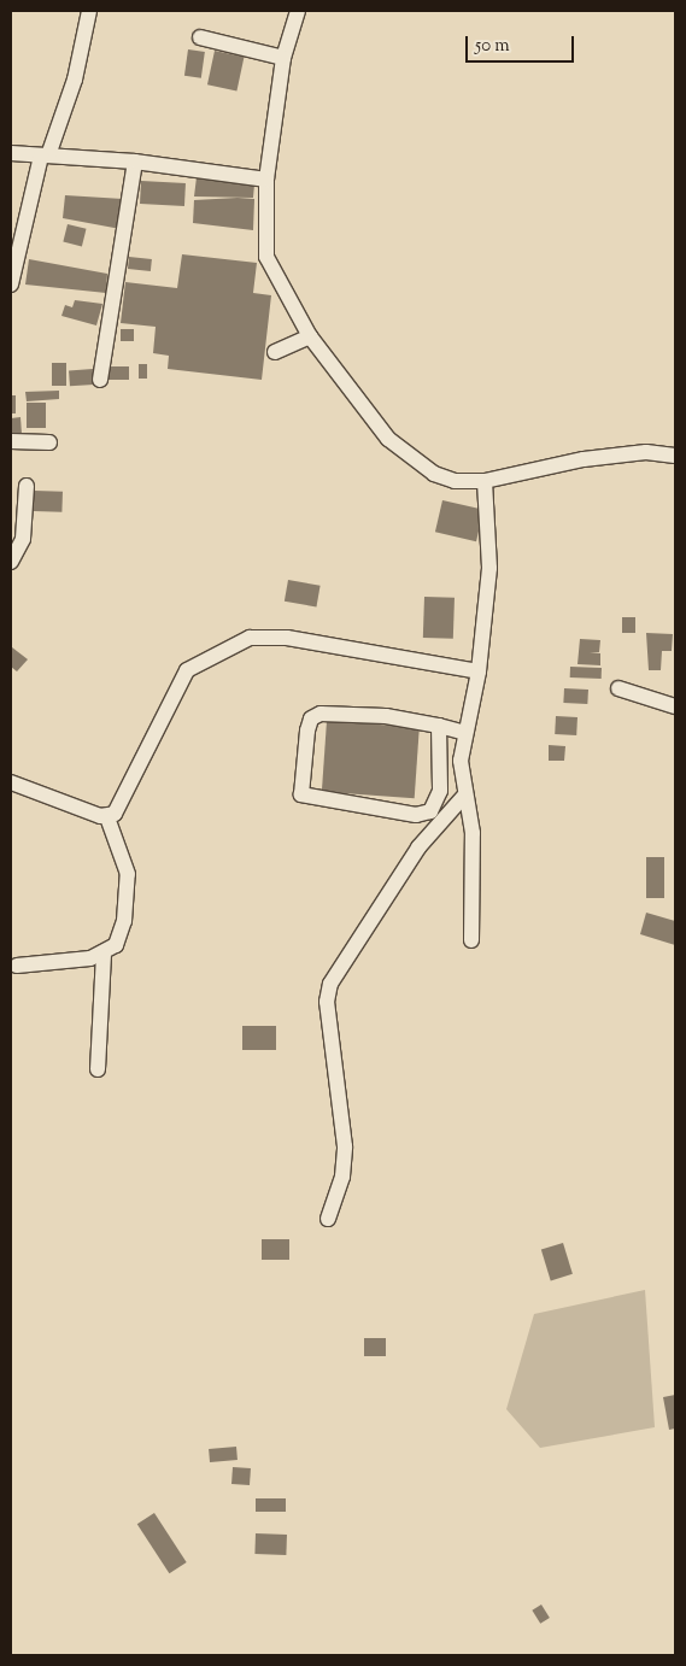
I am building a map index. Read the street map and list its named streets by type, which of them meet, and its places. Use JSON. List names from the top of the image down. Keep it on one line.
{"scale_bar":"50 m"}
